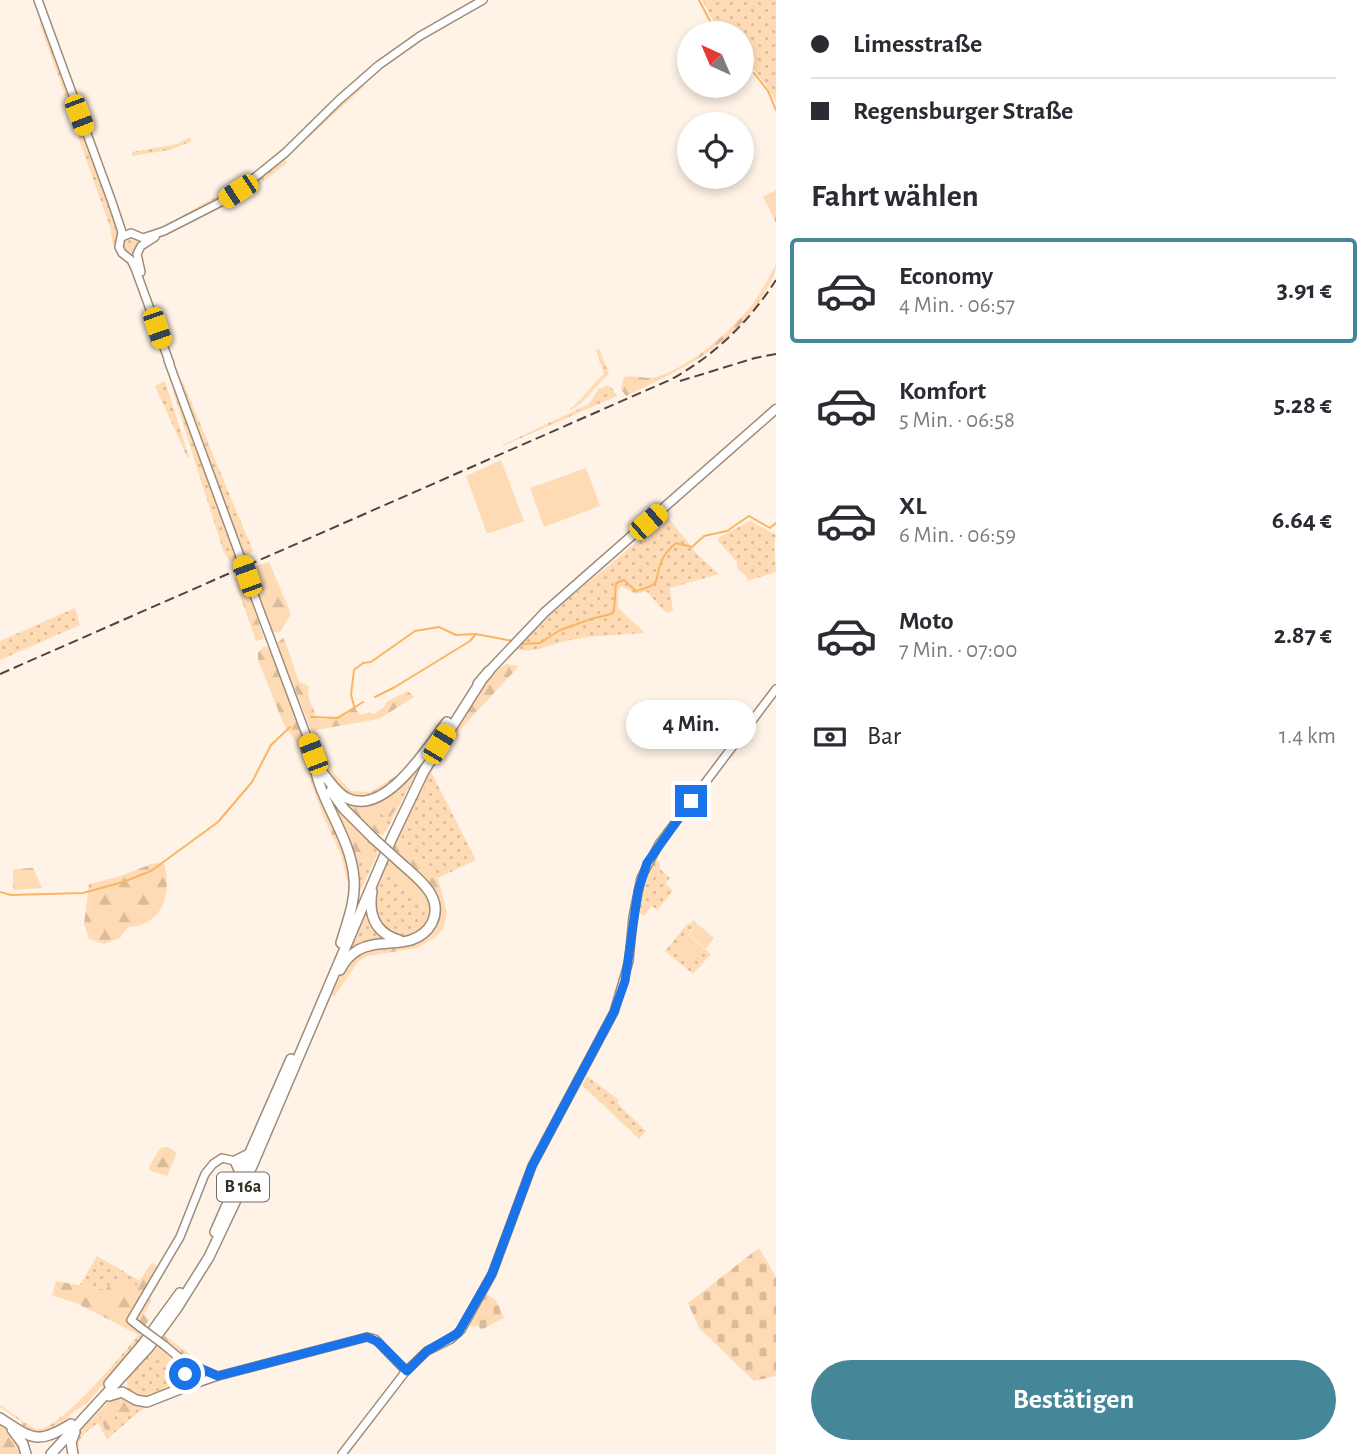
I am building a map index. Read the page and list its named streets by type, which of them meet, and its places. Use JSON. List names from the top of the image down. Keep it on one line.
{"streets":{"highway":["B 16a"]},"north":"top left","page":{"banner":["Limesstraße","Regensburger Straße"],"heading":"Fahrt wählen","list":[{"name":"Economy","note":"4 Min. · 06:57","value":"3.91 €"},{"name":"Komfort","note":"5 Min. · 06:58","value":"5.28 €"},{"name":"XL","note":"6 Min. · 06:59","value":"6.64 €"},{"name":"Moto","note":"7 Min. · 07:00","value":"2.87 €"}],"pay":["Bar","1.4 km"],"bubble":"4 Min.","buttons":"Bestätigen"}}
